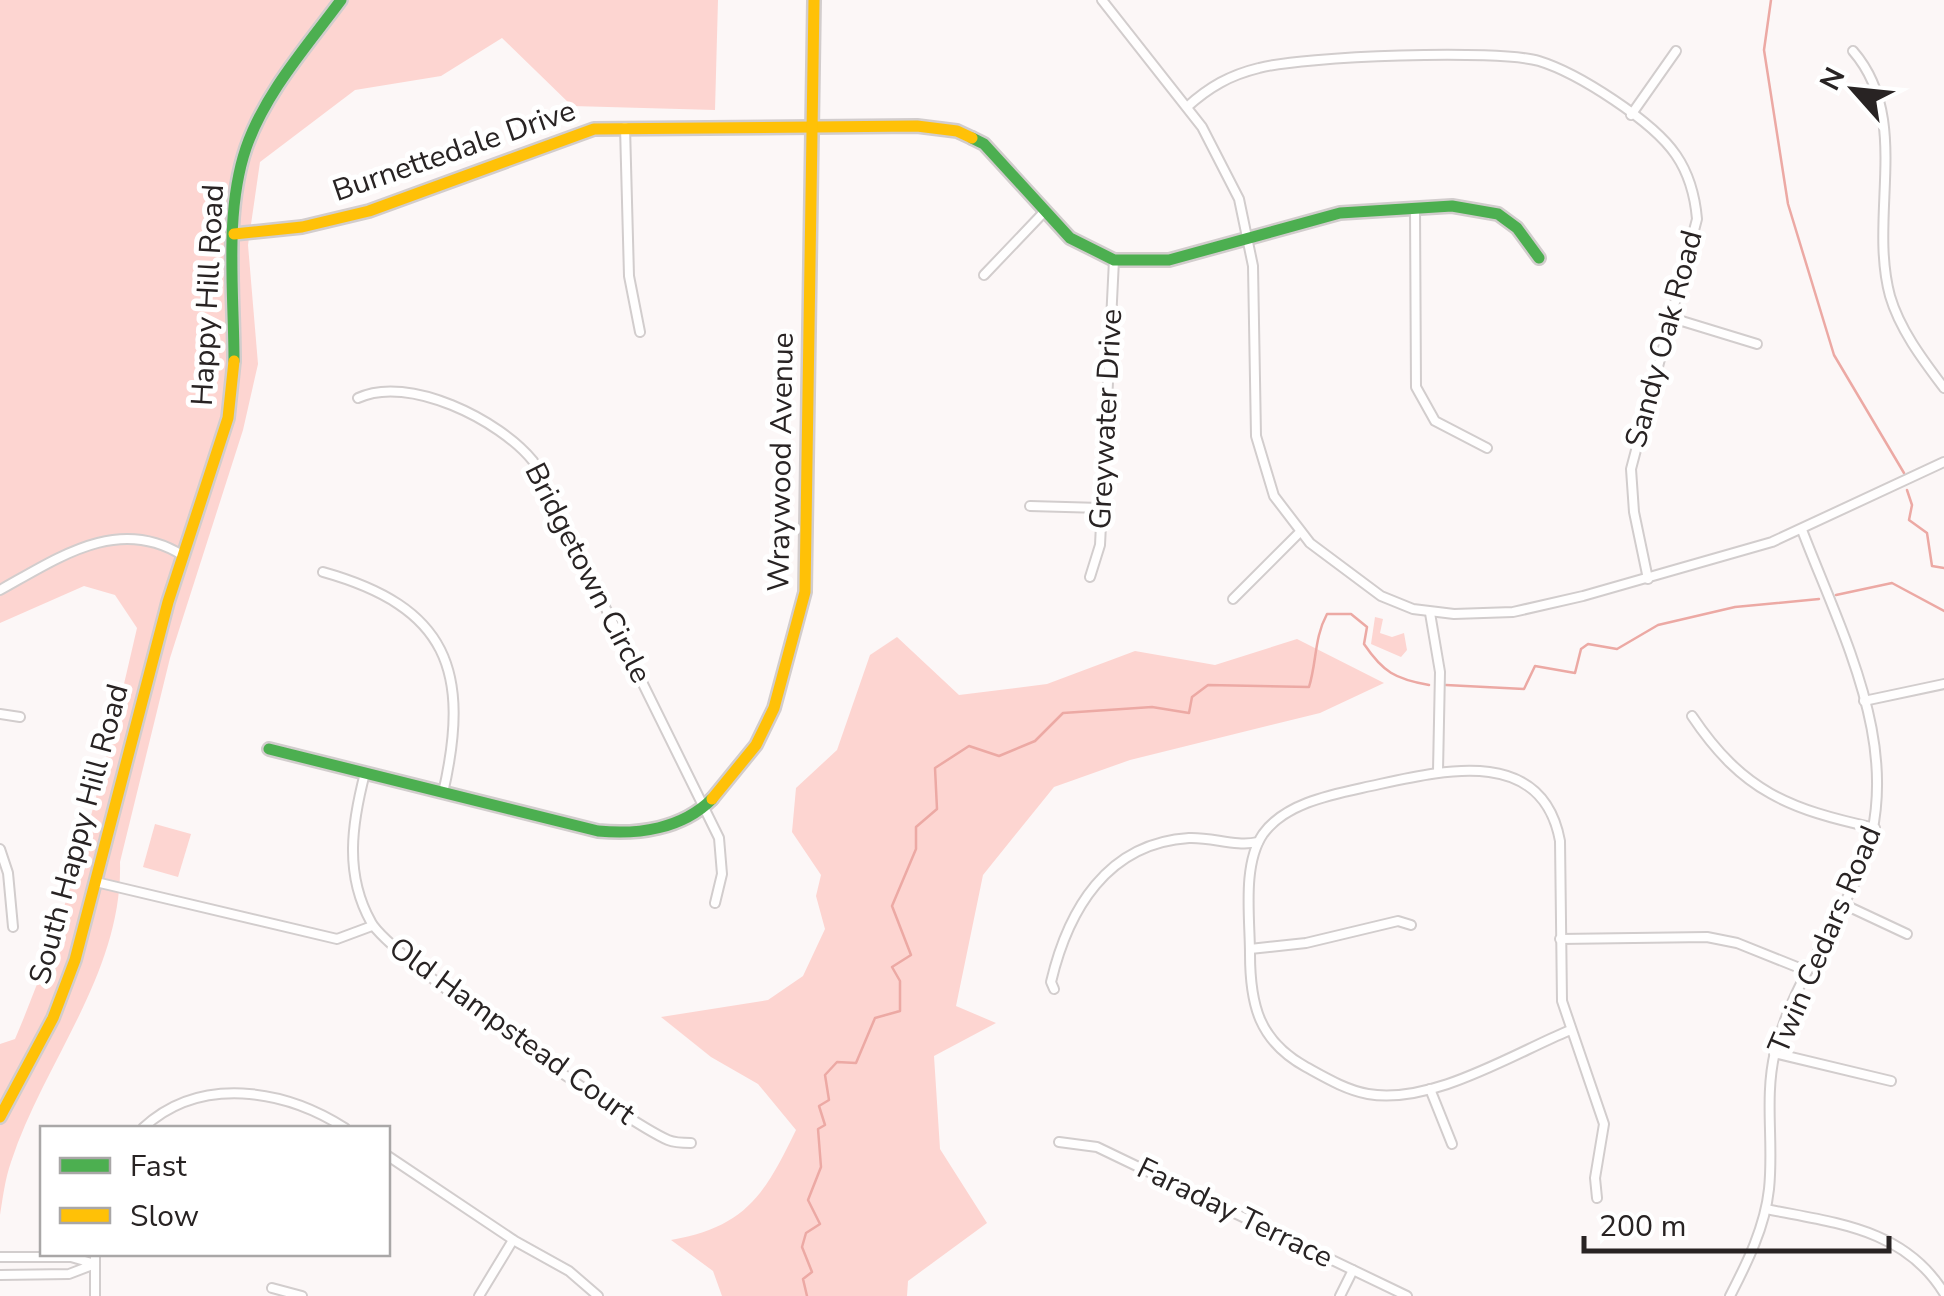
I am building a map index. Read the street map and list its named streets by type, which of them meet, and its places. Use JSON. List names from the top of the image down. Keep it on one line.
{"streets":{"street":["Burnettedale Drive","Happy Hill Road","Sandy Oak Road","Greywater Drive","Wraywood Avenue","Bridgetown Circle","South Happy Hill Road","Twin Cedars Road","Old Hampstead Court","Faraday Terrace"]},"crossings":[["Burnettedale Drive","Happy Hill Road"],["Burnettedale Drive","Greywater Drive"],["Burnettedale Drive","Wraywood Avenue"],["Happy Hill Road","South Happy Hill Road"],["Wraywood Avenue","Bridgetown Circle"],["Wraywood Avenue","Old Hampstead Court"]],"legend":["Fast","Slow"],"scale_bar":"200 m","north":"top left"}
